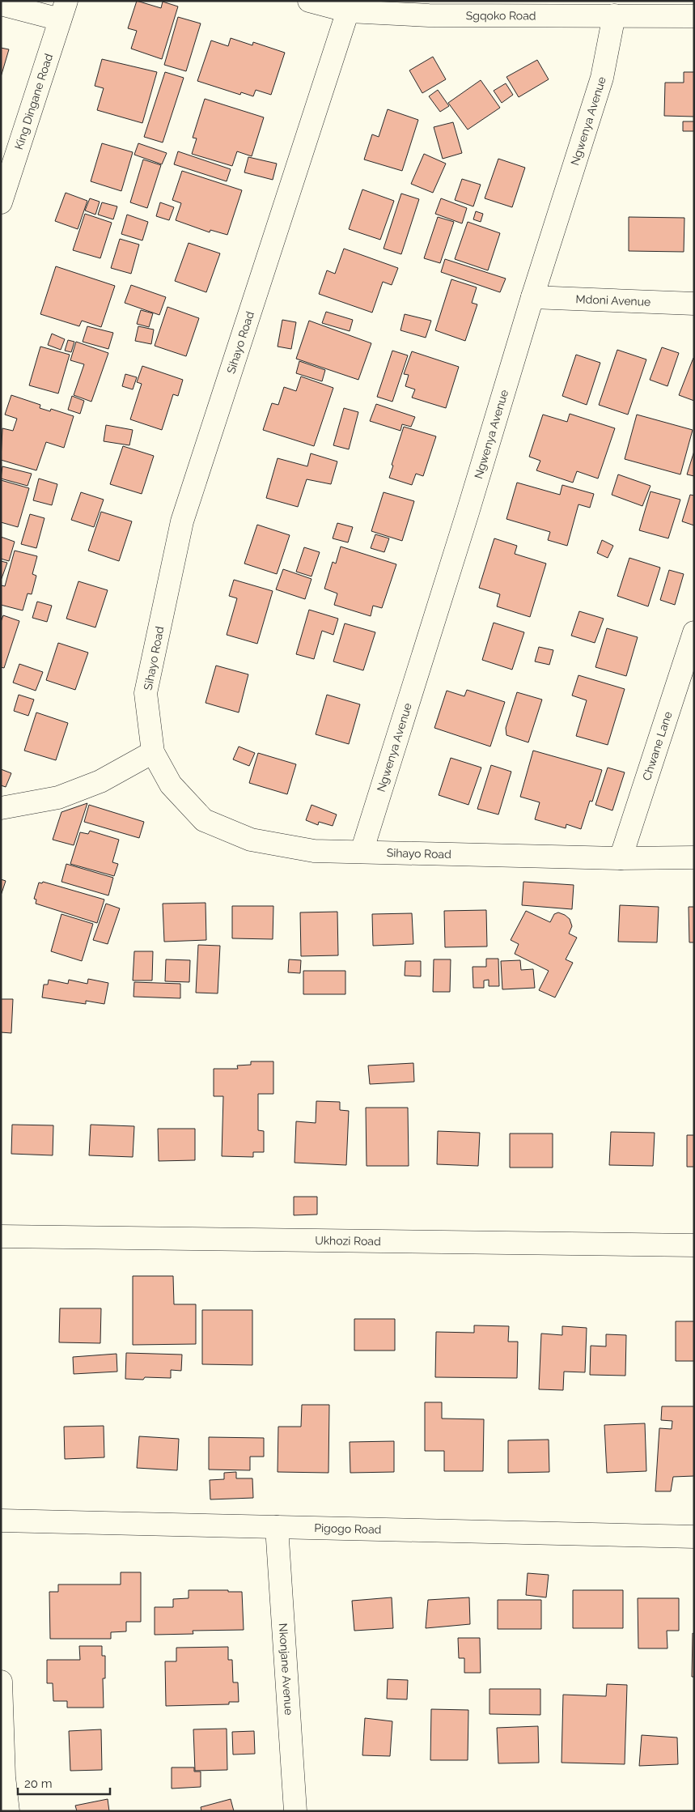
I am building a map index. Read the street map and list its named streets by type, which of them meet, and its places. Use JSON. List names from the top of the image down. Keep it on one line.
{"streets":{"street":["Sgqoko Road","King Dingane Road","Ngwenya Avenue","Mdoni Avenue","Sihayo Road","Chwane Lane","Ukhozi Road","Pigogo Road","Nkonjane Avenue"]},"crossings":[["Sgqoko Road","Ngwenya Avenue"],["Sgqoko Road","Sihayo Road"],["Ngwenya Avenue","Mdoni Avenue"],["Ngwenya Avenue","Sihayo Road"],["Sihayo Road","Chwane Lane"],["Pigogo Road","Nkonjane Avenue"]],"scale_bar":"20 m"}
